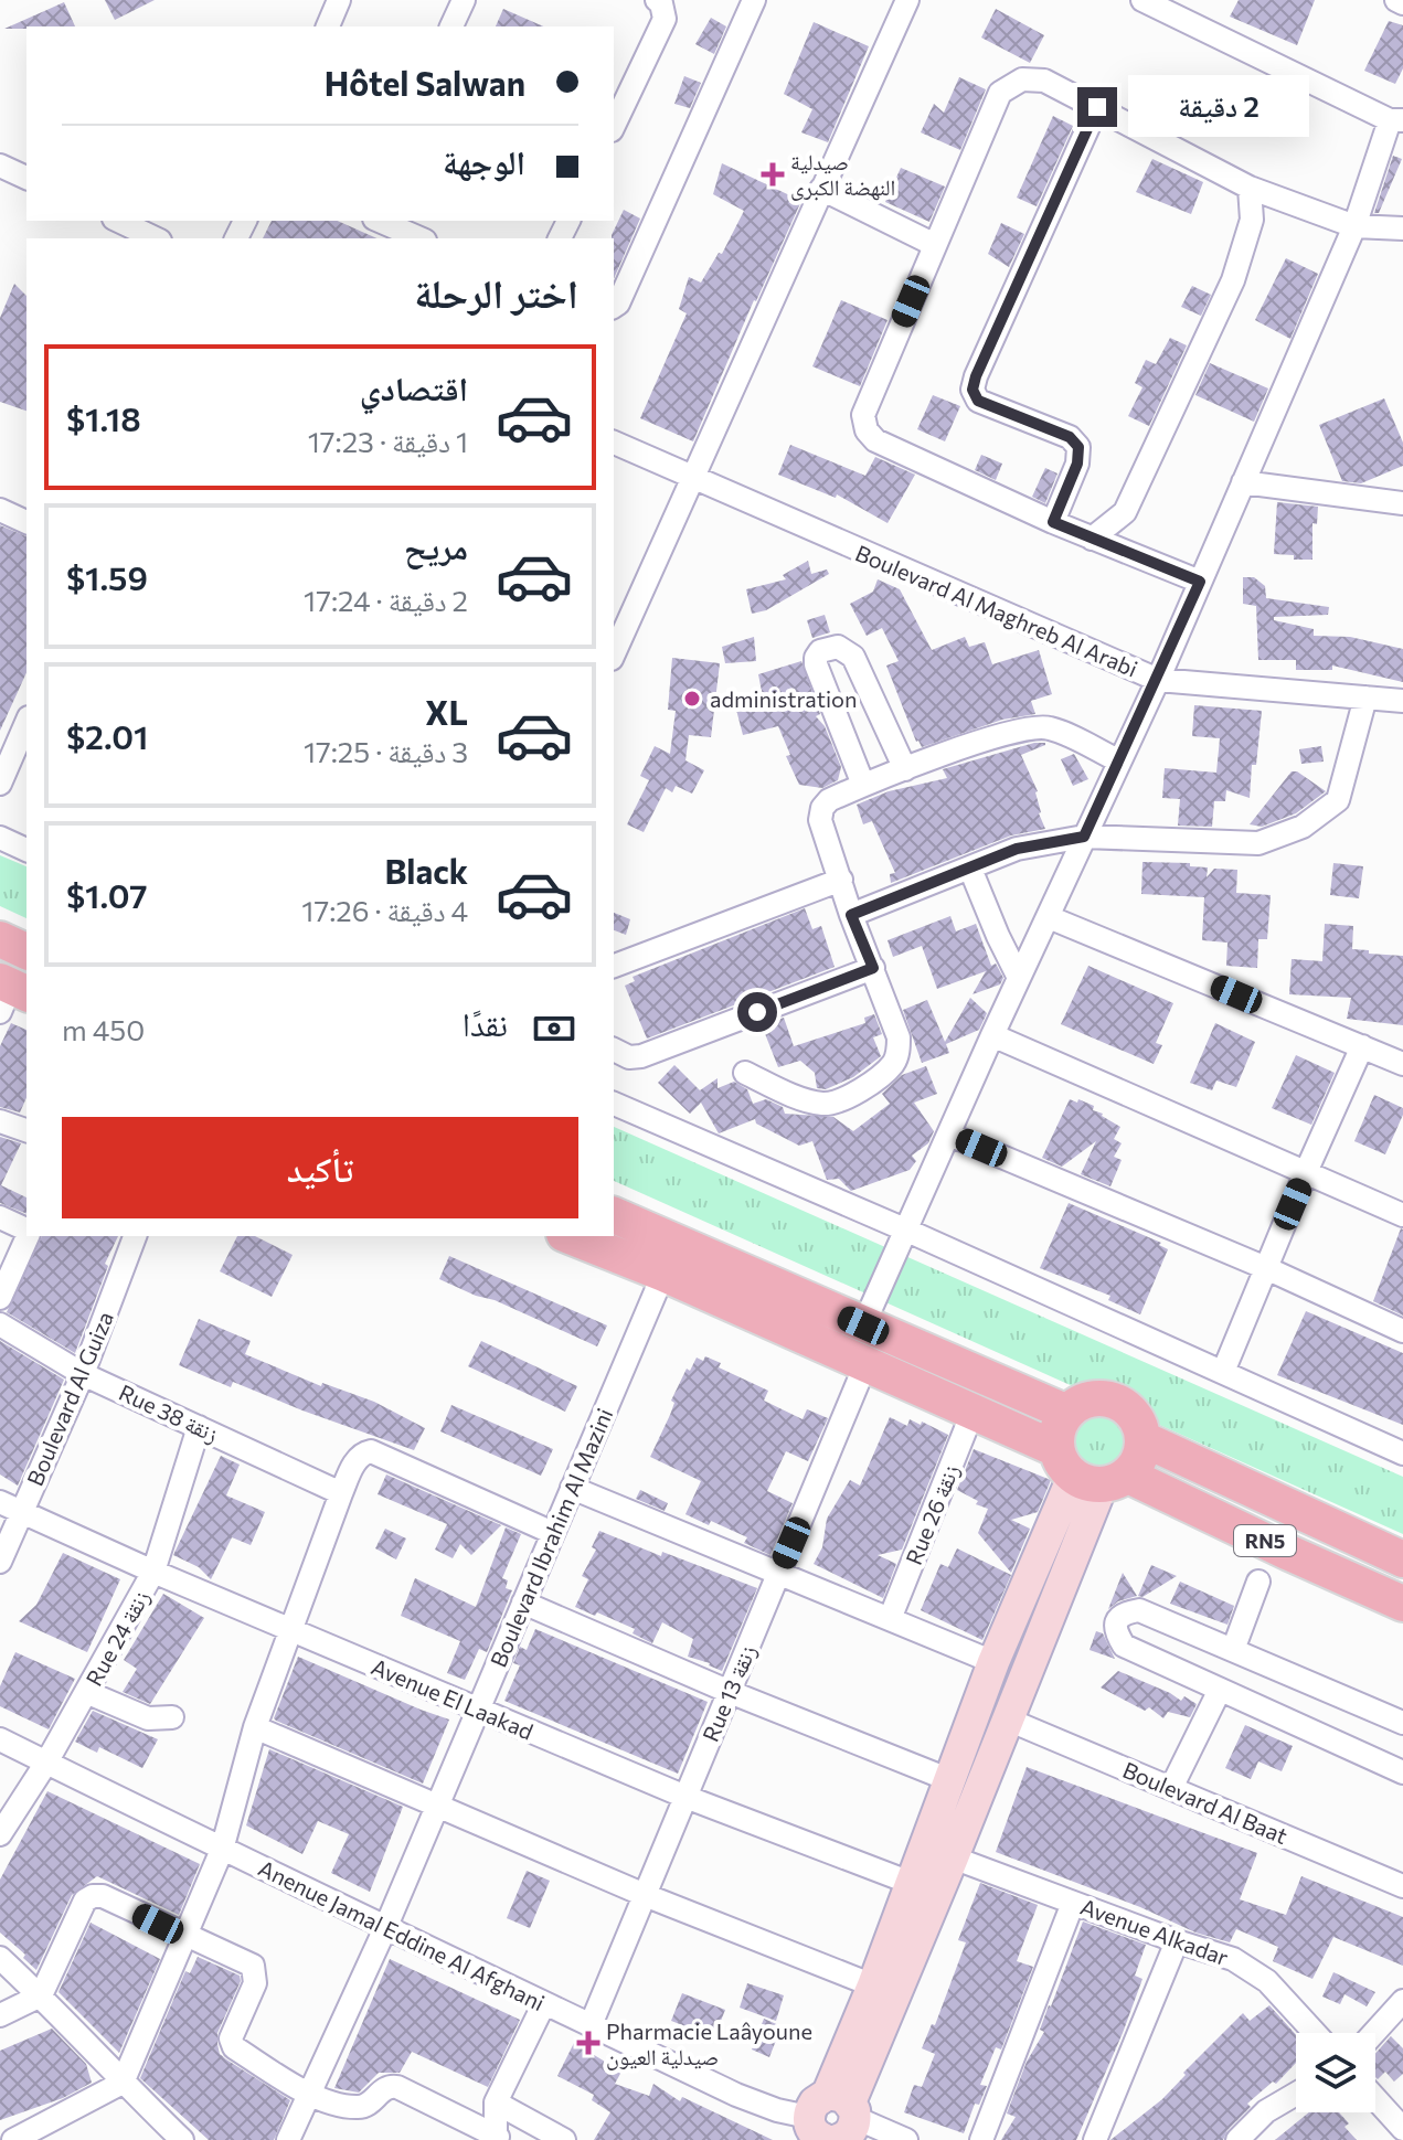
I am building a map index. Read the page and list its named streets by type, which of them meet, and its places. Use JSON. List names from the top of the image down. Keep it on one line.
{"streets":{"main road":["RN5"],"street":["Boulevard Al Maghreb Al Arabi","Boulevard Al Guiza","Rue 38 زنقة","Rue 26 زنقة","Boulevard Ibrahim Al Mazini","Rue 24 زنقة","Rue 13 زنقة","Avenue El Laakad","Boulevard Al Baat","Avenue Alkadar","Anenue Jamal Eddine Al Afghani"]},"crossings":[["Boulevard Al Guiza","Rue 38 زنقة"],["Boulevard Al Guiza","Avenue El Laakad"],["Rue 38 زنقة","Rue 24 زنقة"],["Rue 26 زنقة","RN5"],["Boulevard Ibrahim Al Mazini","RN5"],["Boulevard Ibrahim Al Mazini","Avenue El Laakad"],["Boulevard Ibrahim Al Mazini","Anenue Jamal Eddine Al Afghani"],["RN5","Rue 13 زنقة"],["Rue 24 زنقة","Avenue El Laakad"],["Rue 24 زنقة","Anenue Jamal Eddine Al Afghani"],["Rue 13 زنقة","Avenue El Laakad"],["Rue 13 زنقة","Anenue Jamal Eddine Al Afghani"]],"places":{"health":["صيدلية النهضة الكبرى","Pharmacie Laâyoune صيدلية العيون"],"other":["administration"]},"page":{"banner":["Hôtel Salwan","الوجهة"],"bubble":"2 دقيقة","heading":"اختر الرحلة","list":[{"name":"اقتصادي","note":"1 دقيقة · 17:23","value":"$1.18"},{"name":"مريح","note":"2 دقيقة · 17:24","value":"$1.59"},{"name":"XL","note":"3 دقيقة · 17:25","value":"$2.01"},{"name":"Black","note":"4 دقيقة · 17:26","value":"$1.07"}],"pay":["نقدًا","450 m"],"buttons":"تأكيد"}}
